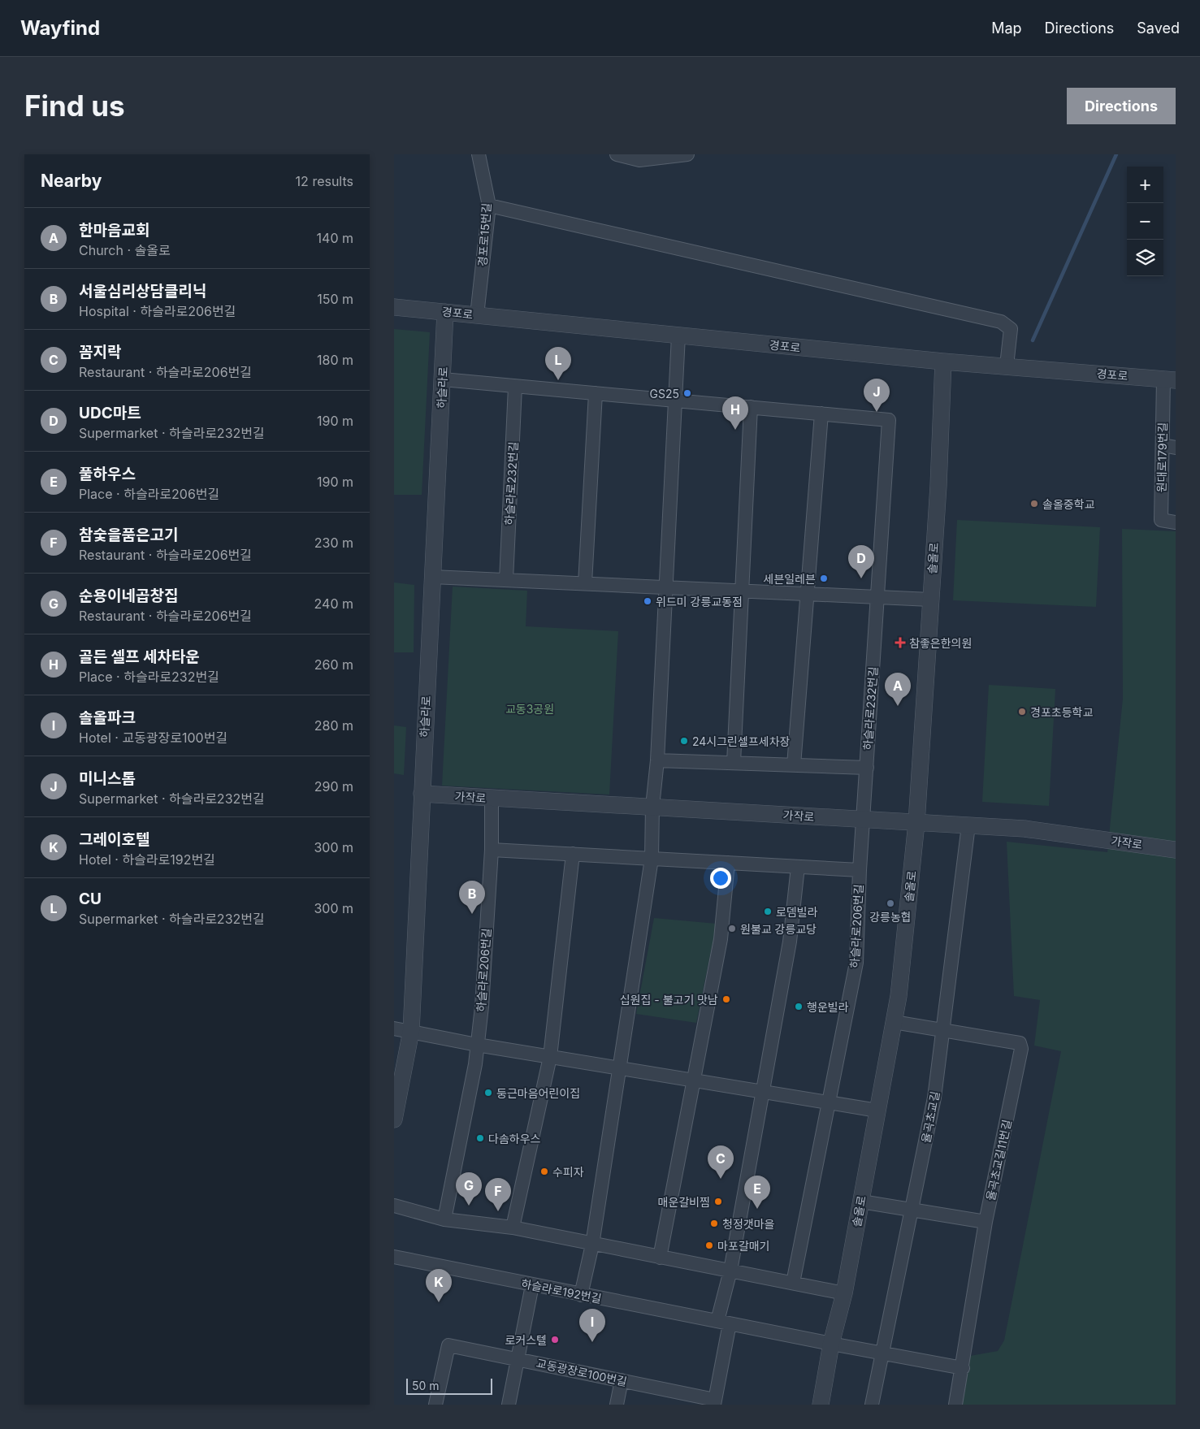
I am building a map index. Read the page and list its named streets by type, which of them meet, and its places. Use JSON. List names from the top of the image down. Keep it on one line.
{"streets":{"street":["경포로15번길","경포로","하슬라로","원대로179번길","하슬라로232번길","솔올로","가작로","하슬라로206번길","율곡초교길","율곡초교길11번길","하슬라로192번길","교동광장로100번길"]},"crossings":[["경포로15번길","경포로"],["경포로","하슬라로"],["경포로","원대로179번길"],["경포로","솔올로"],["하슬라로","가작로"],["하슬라로232번길","가작로"],["하슬라로232번길","하슬라로206번길"],["솔올로","가작로"],["솔올로","율곡초교길11번길"],["솔올로","하슬라로192번길"],["가작로","하슬라로206번길"],["가작로","율곡초교길"],["율곡초교길","율곡초교길11번길"],["율곡초교길","하슬라로192번길"],["율곡초교길11번길","하슬라로192번길"]],"parks":["교동3공원"],"places":{"other":["GS25","솔올중학교","세븐일레븐","위드미 강릉교동점","경포초등학교","24시그린셀프세차장","강릉농협","로뎀빌라","원불교 강릉교당","십원집 - 불고기 맛남","행운빌라","둥근마음어린이집","다솜하우스","수피자","매운갈비찜","청정갯마을","마포갈매기","로커스텔"],"health":["참좋은한의원"]},"scale_bar":"50 m","page":{"header":"Wayfind","nav":["Map","Directions","Saved"],"buttons":"Directions","title":"Find us","heading":["Nearby","12 results"],"map_buttons":["+","−"],"list":[{"mark":"A","name":"한마음교회","note":"Church · 솔올로","value":"140 m"},{"mark":"B","name":"서울심리상담클리닉","note":"Hospital · 하슬라로206번길","value":"150 m"},{"mark":"C","name":"꼼지락","note":"Restaurant · 하슬라로206번길","value":"180 m"},{"mark":"D","name":"UDC마트","note":"Supermarket · 하슬라로232번길","value":"190 m"},{"mark":"E","name":"풀하우스","note":"Place · 하슬라로206번길","value":"190 m"},{"mark":"F","name":"참숯을품은고기","note":"Restaurant · 하슬라로206번길","value":"230 m"},{"mark":"G","name":"순용이네곱창집","note":"Restaurant · 하슬라로206번길","value":"240 m"},{"mark":"H","name":"골든 셀프 세차타운","note":"Place · 하슬라로232번길","value":"260 m"},{"mark":"I","name":"솔올파크","note":"Hotel · 교동광장로100번길","value":"280 m"},{"mark":"J","name":"미니스톱","note":"Supermarket · 하슬라로232번길","value":"290 m"},{"mark":"K","name":"그레이호텔","note":"Hotel · 하슬라로192번길","value":"300 m"},{"mark":"L","name":"CU","note":"Supermarket · 하슬라로232번길","value":"300 m"}],"pins":["L","J","H","D","A","B","C","G","E","F","K","I"],"scale":"50 m"}}
